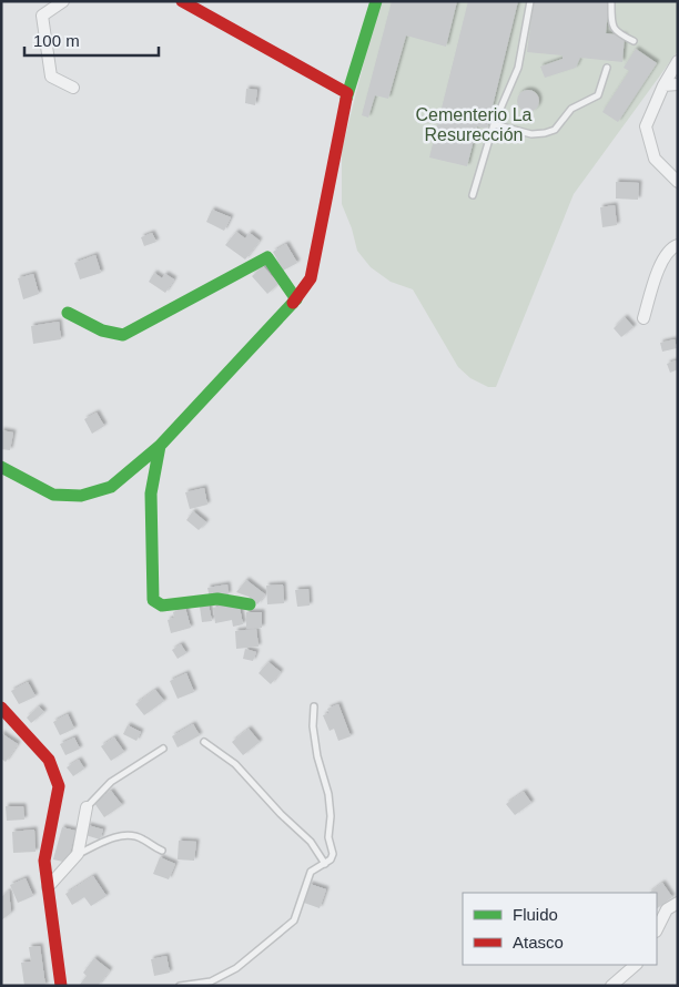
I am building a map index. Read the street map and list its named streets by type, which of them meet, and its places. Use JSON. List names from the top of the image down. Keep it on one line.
{"parks":["Cementerio La Resurección"],"legend":["Fluido","Atasco"],"scale_bar":"100 m"}
